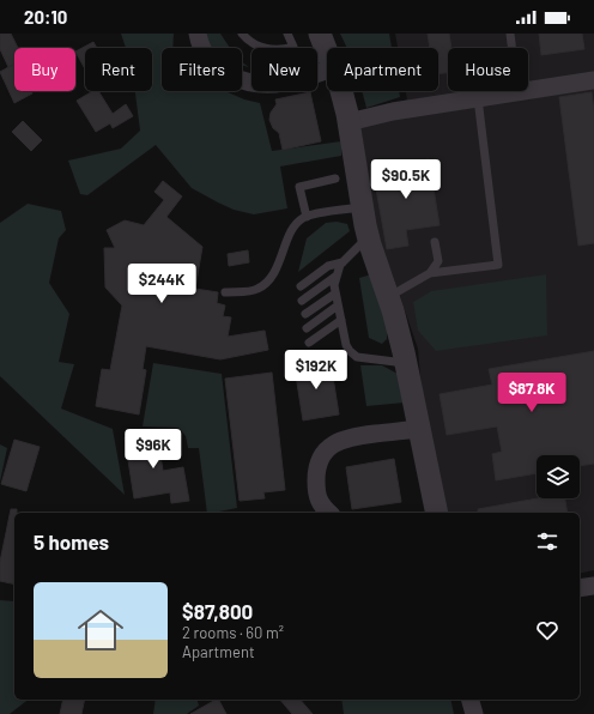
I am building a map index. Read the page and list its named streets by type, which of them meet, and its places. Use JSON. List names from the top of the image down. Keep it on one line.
{"page":{"status":"20:10","chip":["Buy","Rent","Filters","New","Apartment","House"],"price":["$90.5K","$244K","$192K","$87.8K","$96K"],"heading":"5 homes","list":[{"name":"$87,800","note":"2 rooms · 60 m² · Apartment"}]}}
